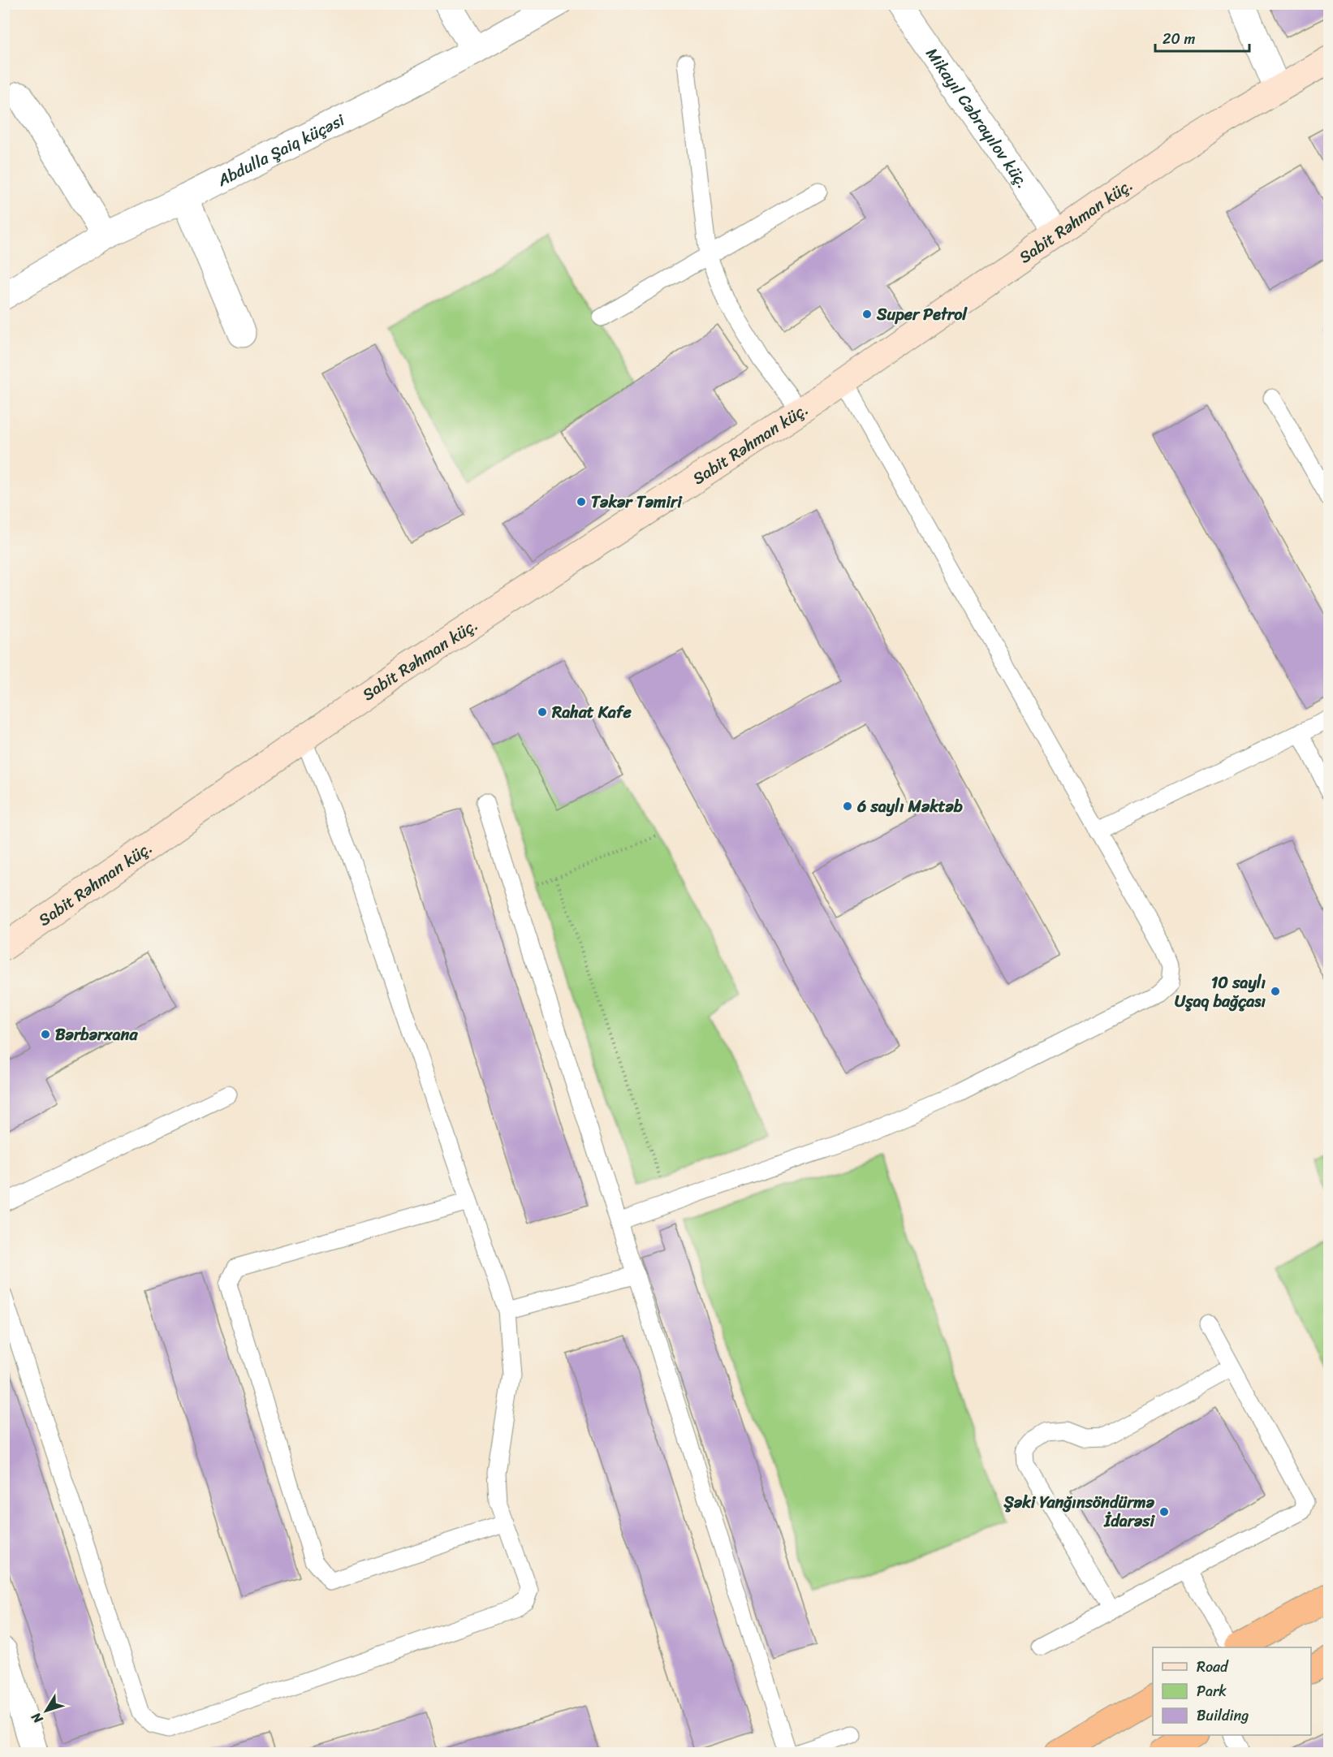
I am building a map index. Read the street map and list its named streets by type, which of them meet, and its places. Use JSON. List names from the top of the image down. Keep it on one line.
{"streets":{"main road":["Sabit Rəhman küç."],"street":["Mikayıl Cəbrayılov küç.","Abdulla Şaiq küçəsi"]},"crossings":[["Mikayıl Cəbrayılov küç.","Sabit Rəhman küç."]],"places":["Super Petrol","Təkər Təmiri","Rahat Kafe","6 saylı Məktəb","10 saylı Uşaq bağçası","Bərbərxana","Şəki Yanğınsöndürmə İdarəsi"],"legend":["Road","Park","Building"],"scale_bar":"20 m","north":"bottom left"}
